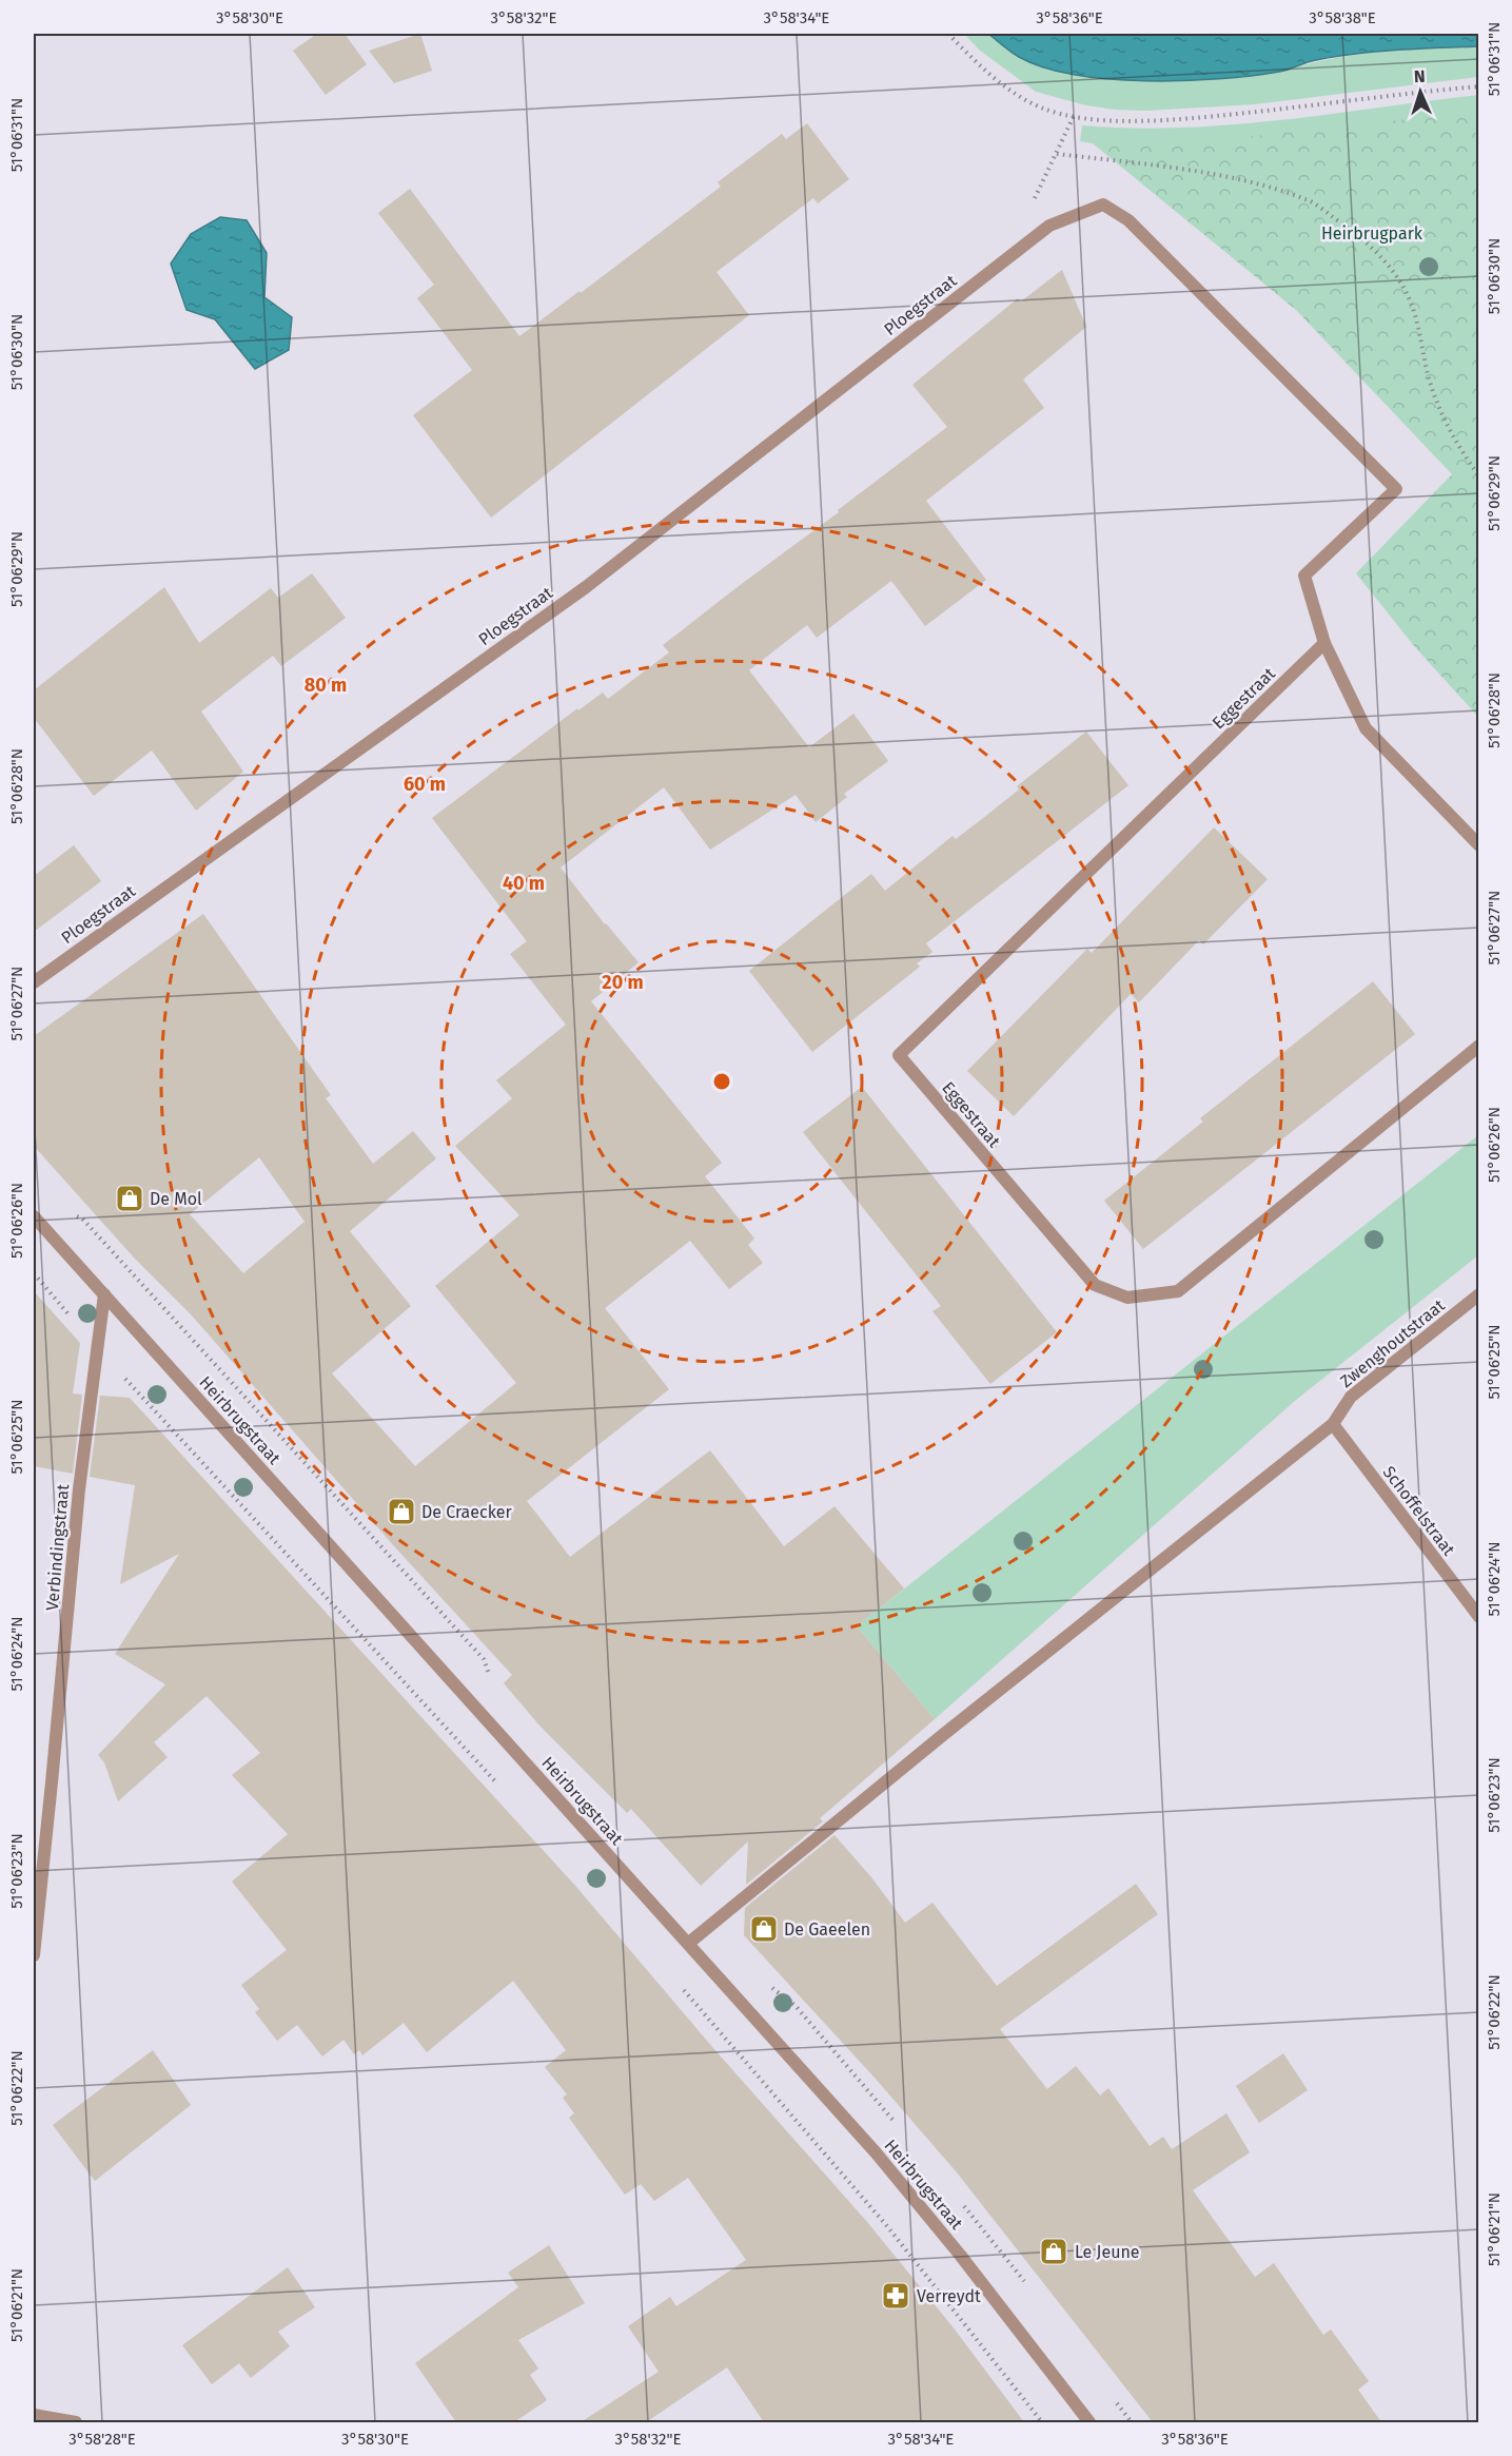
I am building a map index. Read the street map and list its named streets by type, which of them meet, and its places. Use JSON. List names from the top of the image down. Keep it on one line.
{"streets":{"street":["Ploegstraat","Eggestraat","Zwenghoutstraat","Heirbrugstraat","Schoffelstraat","Verbindingstraat"]},"crossings":[["Ploegstraat","Eggestraat"],["Zwenghoutstraat","Heirbrugstraat"],["Zwenghoutstraat","Schoffelstraat"],["Heirbrugstraat","Verbindingstraat"]],"parks":["Heirbrugpark"],"places":{"shop":["De Mol","De Craecker","De Gaeelen","Le Jeune"],"pharmacy":["Verreydt"]},"north":"top","coordinates":["3°58'30\"E","3°58'32\"E","3°58'34\"E","3°58'36\"E","3°58'38\"E","51°06'31\"N","51°06'30\"N","51°06'29\"N","51°06'28\"N","51°06'27\"N","51°06'26\"N","51°06'25\"N","51°06'24\"N","51°06'23\"N","51°06'22\"N","51°06'21\"N","3°58'28\"E"],"rings":["80 m","60 m","40 m","20 m"]}
